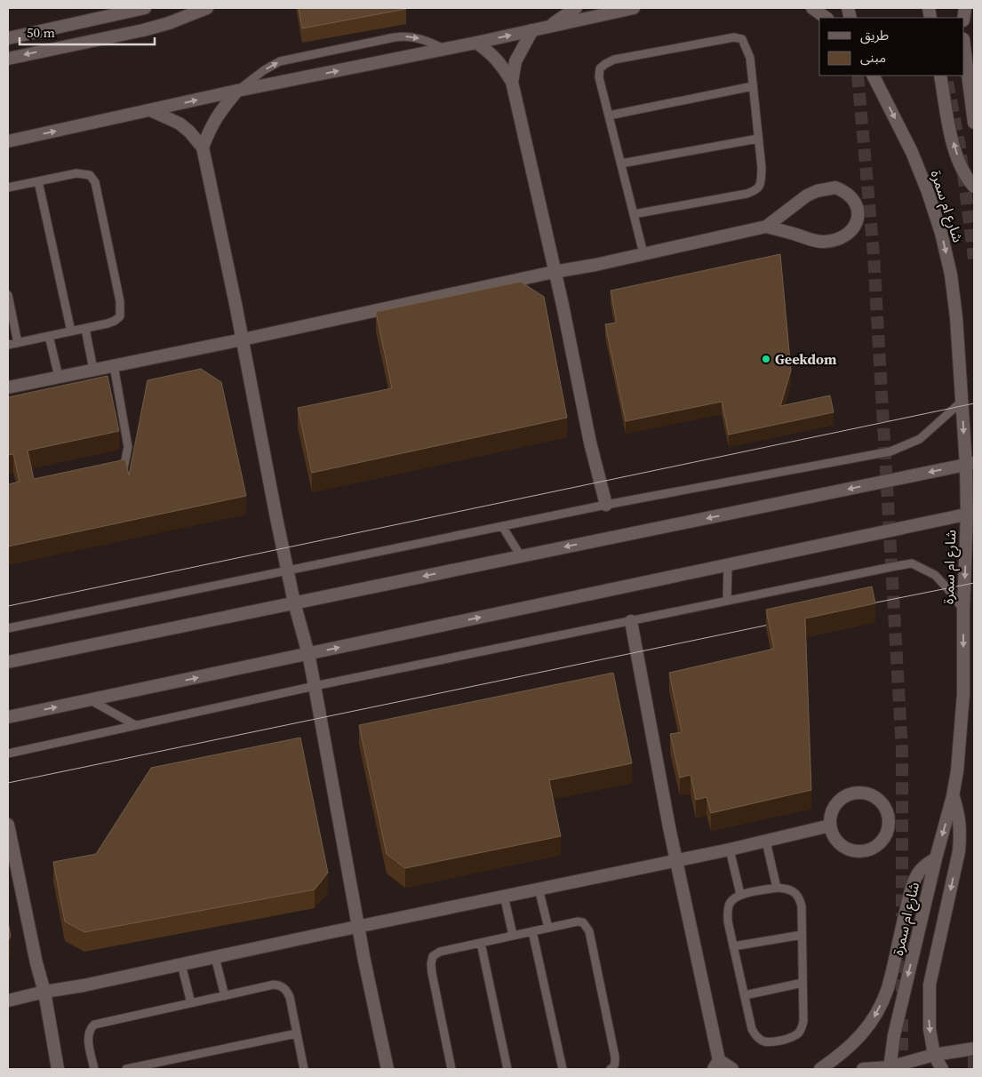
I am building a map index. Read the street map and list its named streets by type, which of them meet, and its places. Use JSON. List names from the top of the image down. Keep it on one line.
{"streets":{"street":["شارع ام سمرة"]},"places":["Geekdom"],"legend":["طريق","مبنى"],"scale_bar":"50 m"}
